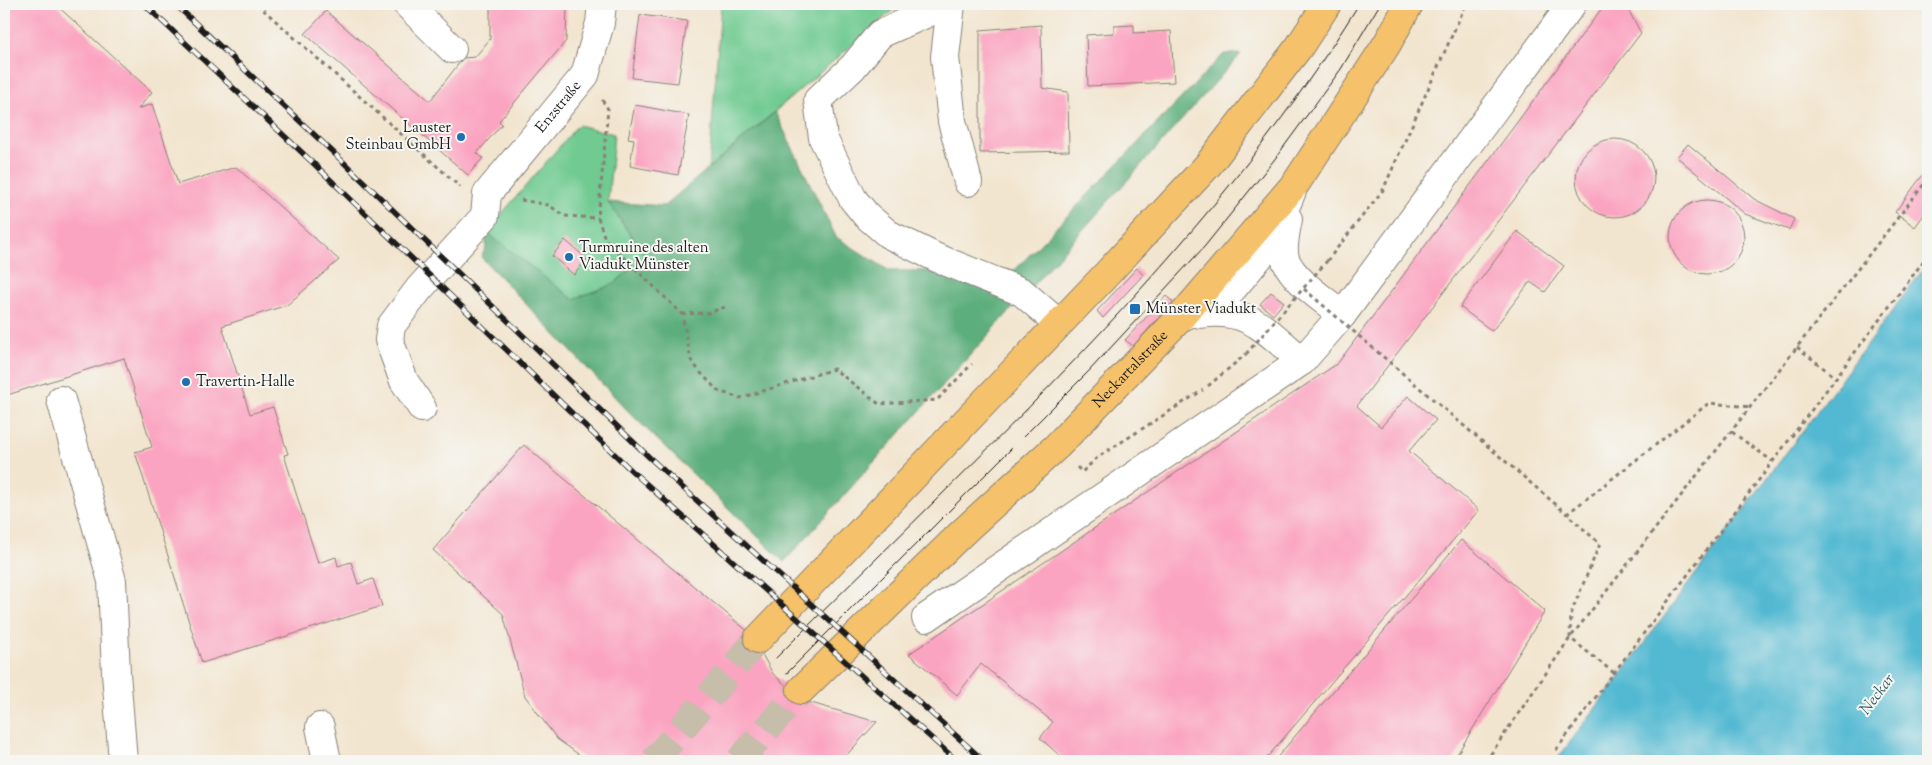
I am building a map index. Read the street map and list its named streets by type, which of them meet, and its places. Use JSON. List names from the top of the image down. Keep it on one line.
{"streets":{"main road":["Neckartalstraße"],"street":["Enzstraße"]},"water":["Neckar"],"places":{"other":["Lauster Steinbau GmbH","Turmruine des alten Viadukt Münster","Travertin-Halle"],"transit":["Münster Viadukt"]}}
